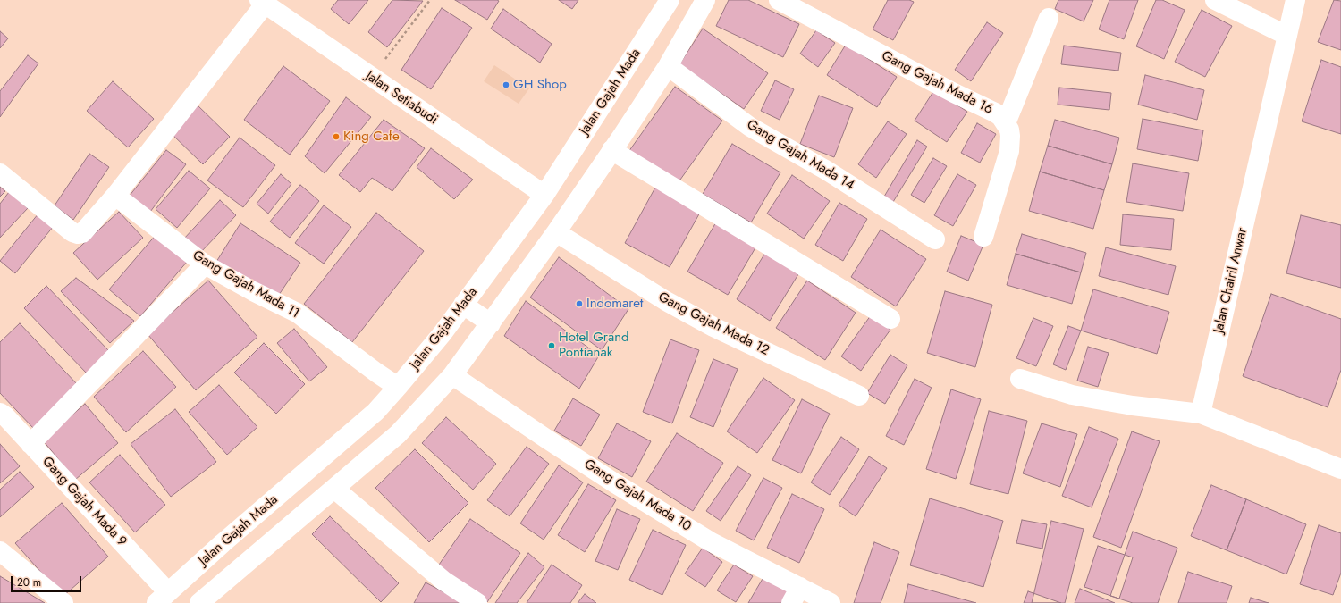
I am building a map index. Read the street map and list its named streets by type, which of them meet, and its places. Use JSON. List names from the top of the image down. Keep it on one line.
{"streets":{"street":["Gang Gajah Mada 16","Jalan Gajah Mada","Jalan Setiabudi","Gang Gajah Mada 14","Jalan Chairil Anwar","Gang Gajah Mada 11","Gang Gajah Mada 12","Gang Gajah Mada 10","Gang Gajah Mada 9"]},"crossings":[["Jalan Gajah Mada","Jalan Setiabudi"],["Jalan Gajah Mada","Gang Gajah Mada 11"],["Jalan Gajah Mada","Gang Gajah Mada 9"]],"places":["GH Shop","King Cafe","Indomaret","Hotel Grand Pontianak"],"scale_bar":"20 m"}
